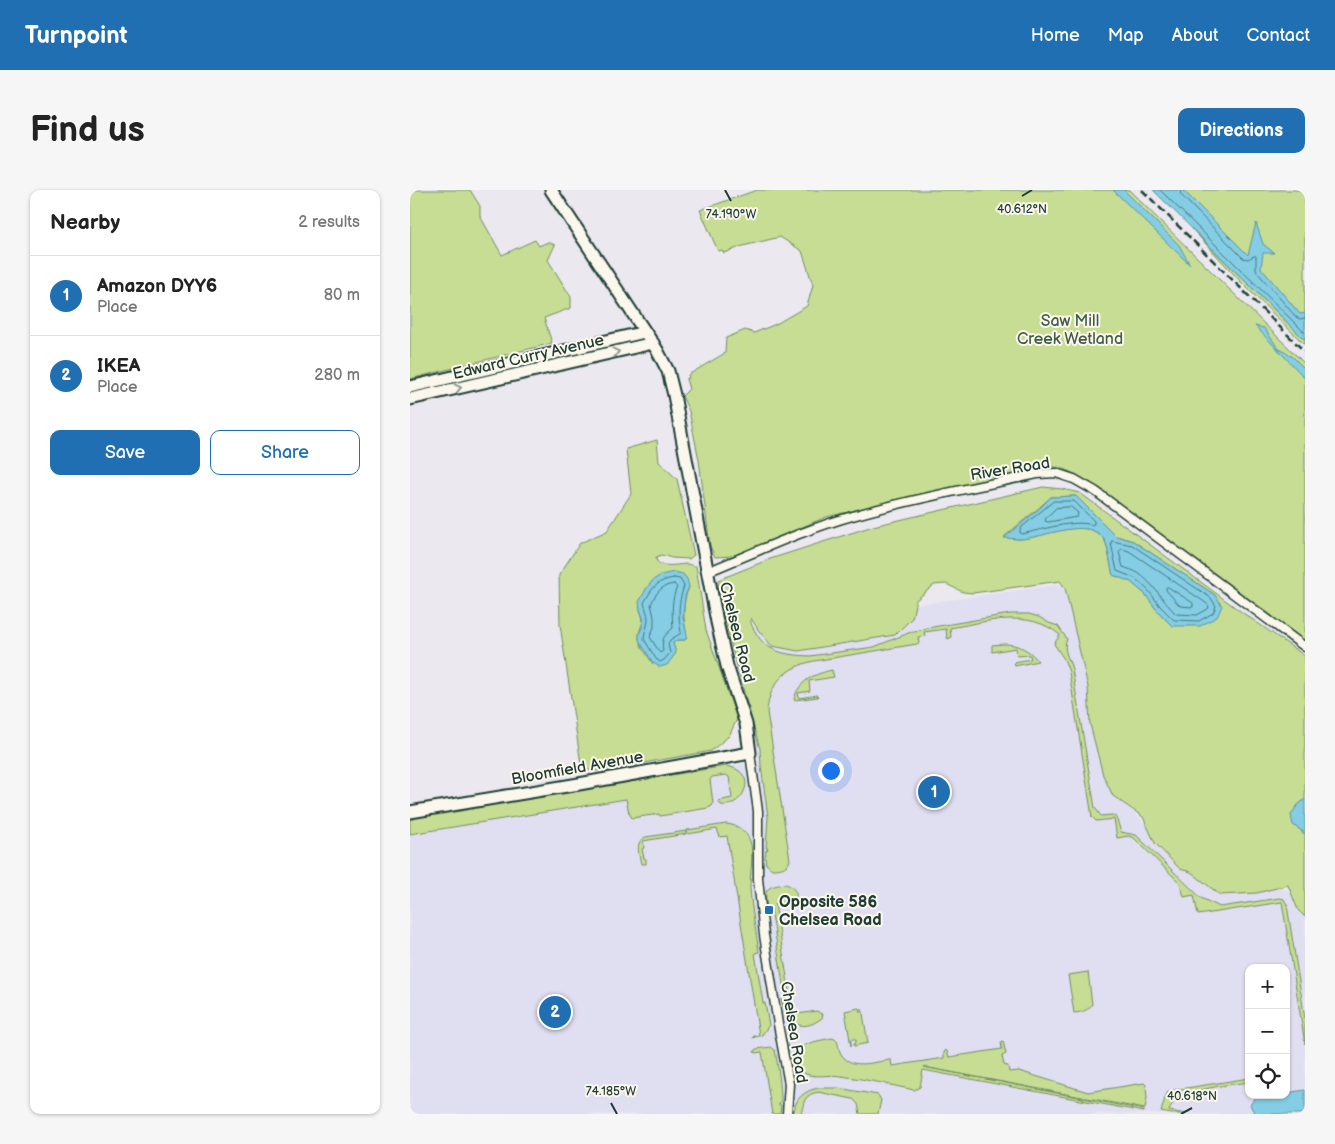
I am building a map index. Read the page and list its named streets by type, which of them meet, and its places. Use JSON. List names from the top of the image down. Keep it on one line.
{"streets":{"street":["Edward Curry Avenue","River Road","Chelsea Road","Bloomfield Avenue"]},"crossings":[["Edward Curry Avenue","Chelsea Road"],["River Road","Chelsea Road"],["Chelsea Road","Bloomfield Avenue"]],"parks":["Saw Mill Creek Wetland"],"places":{"transit":["Opposite 586 Chelsea Road"]},"page":{"header":"Turnpoint","nav":["Home","Map","About","Contact"],"buttons":["Directions",["Save","Share"]],"title":"Find us","heading":["Nearby","2 results"],"list":[{"mark":"1","name":"Amazon DYY6","note":"Place","value":"80 m"},{"mark":"2","name":"IKEA","note":"Place","value":"280 m"}],"pins":["1","2"],"map_buttons":["+","−"]},"coordinates":["40.612°N","74.190°W","74.185°W","40.618°N"]}
